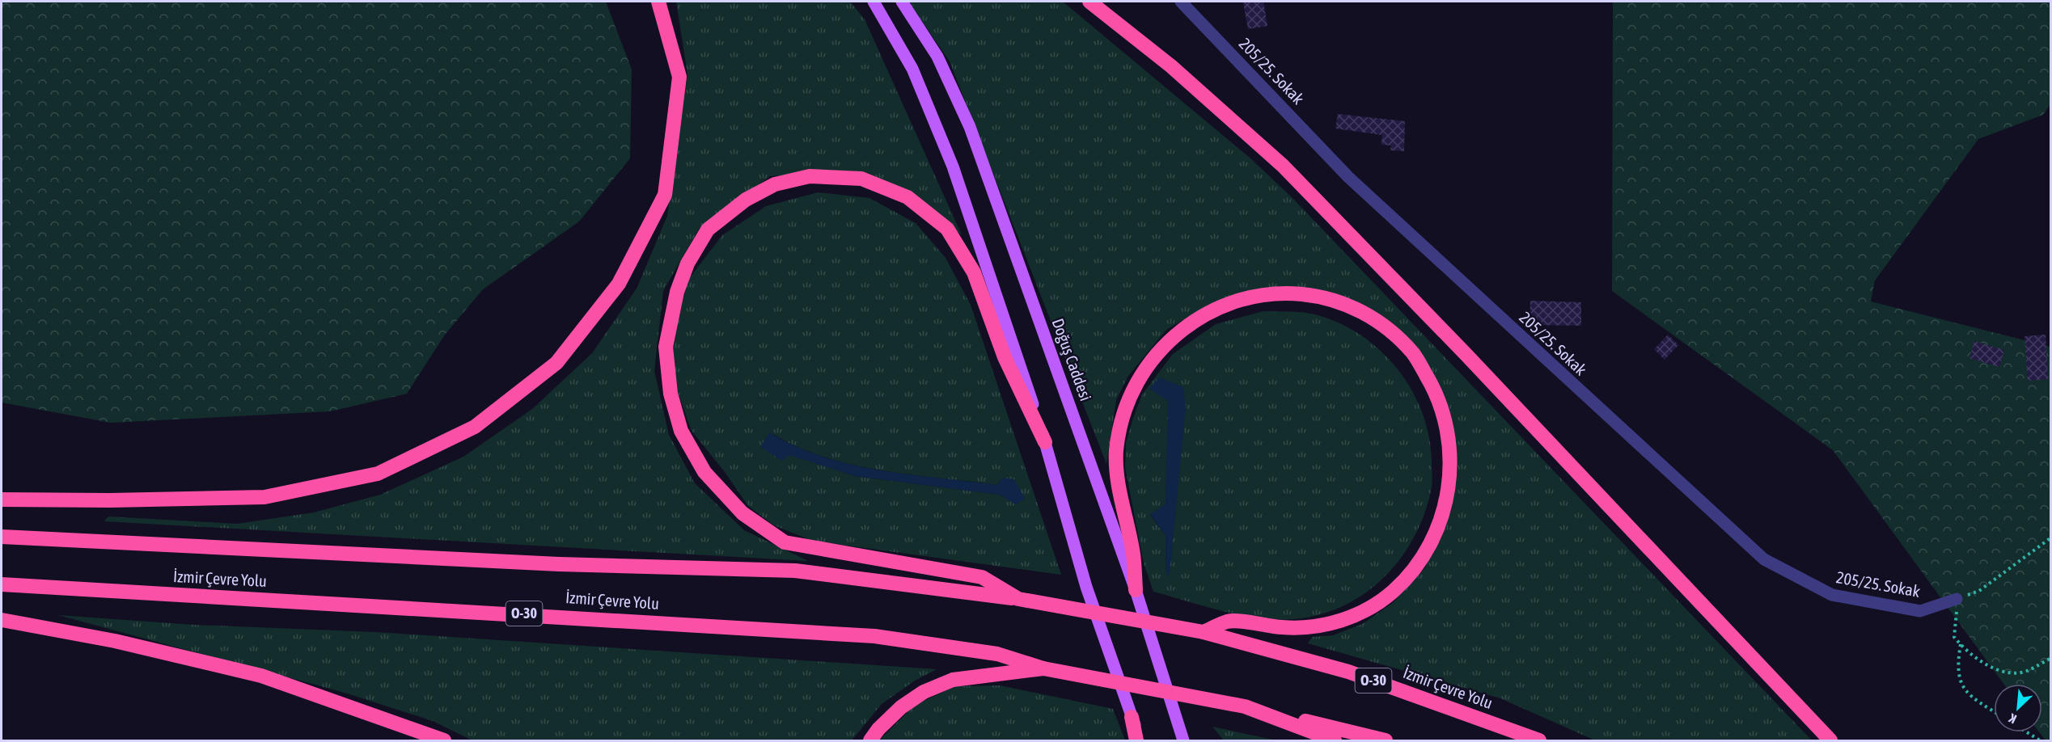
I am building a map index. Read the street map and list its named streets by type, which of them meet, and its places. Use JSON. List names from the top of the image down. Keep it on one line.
{"streets":{"highway":["İzmir Çevre Yolu","O-30"],"main road":["Doğuş Caddesi"],"street":["205/25. Sokak"]},"crossings":[["İzmir Çevre Yolu","O-30"]],"north":"bottom left"}
